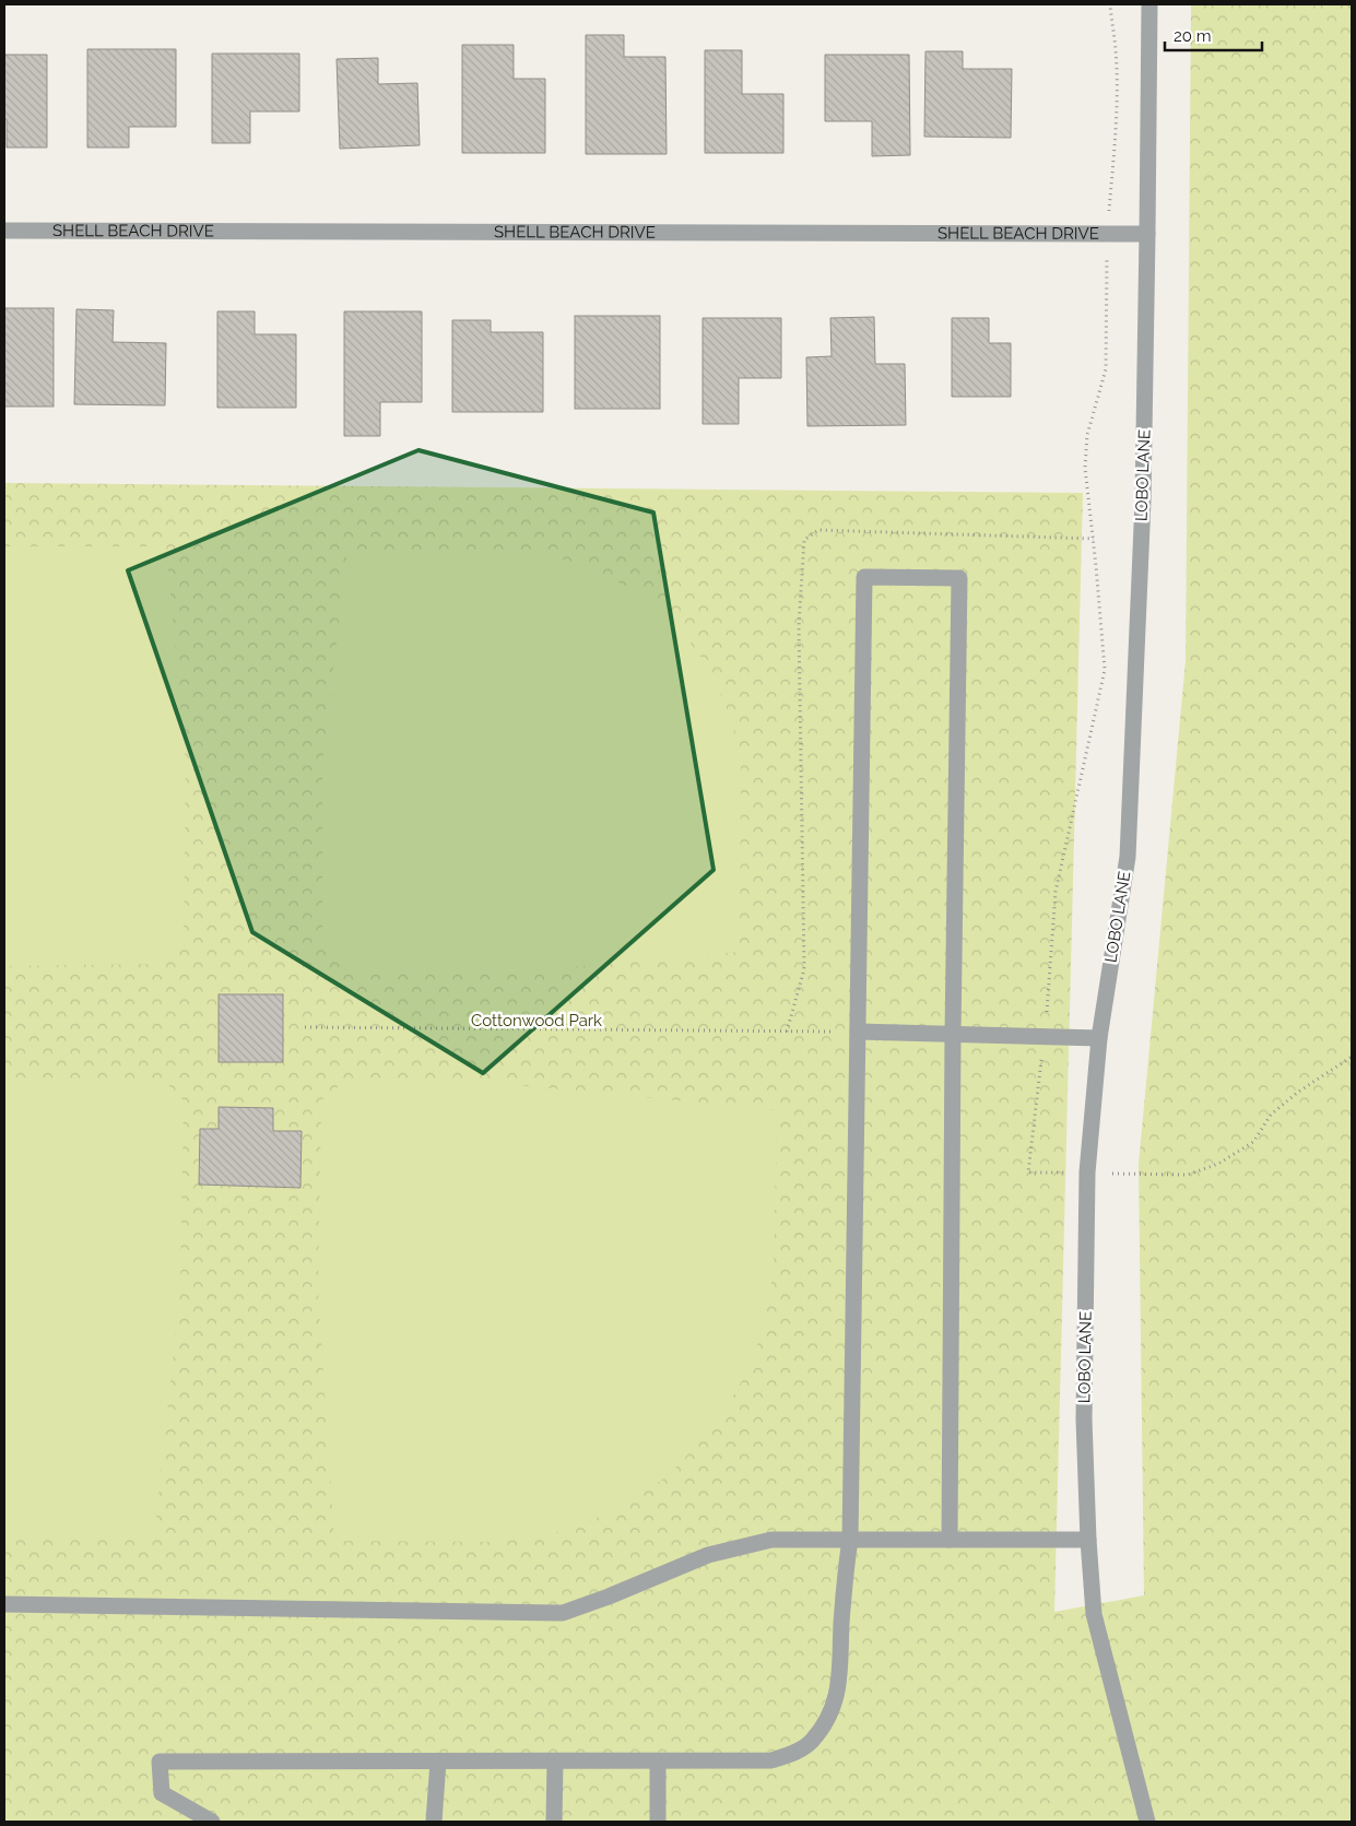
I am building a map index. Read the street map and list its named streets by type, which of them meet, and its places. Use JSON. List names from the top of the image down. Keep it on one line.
{"streets":{"street":["SHELL BEACH DRIVE","LOBO LANE"]},"crossings":[["SHELL BEACH DRIVE","LOBO LANE"]],"parks":["Cottonwood Park"],"scale_bar":"20 m"}
